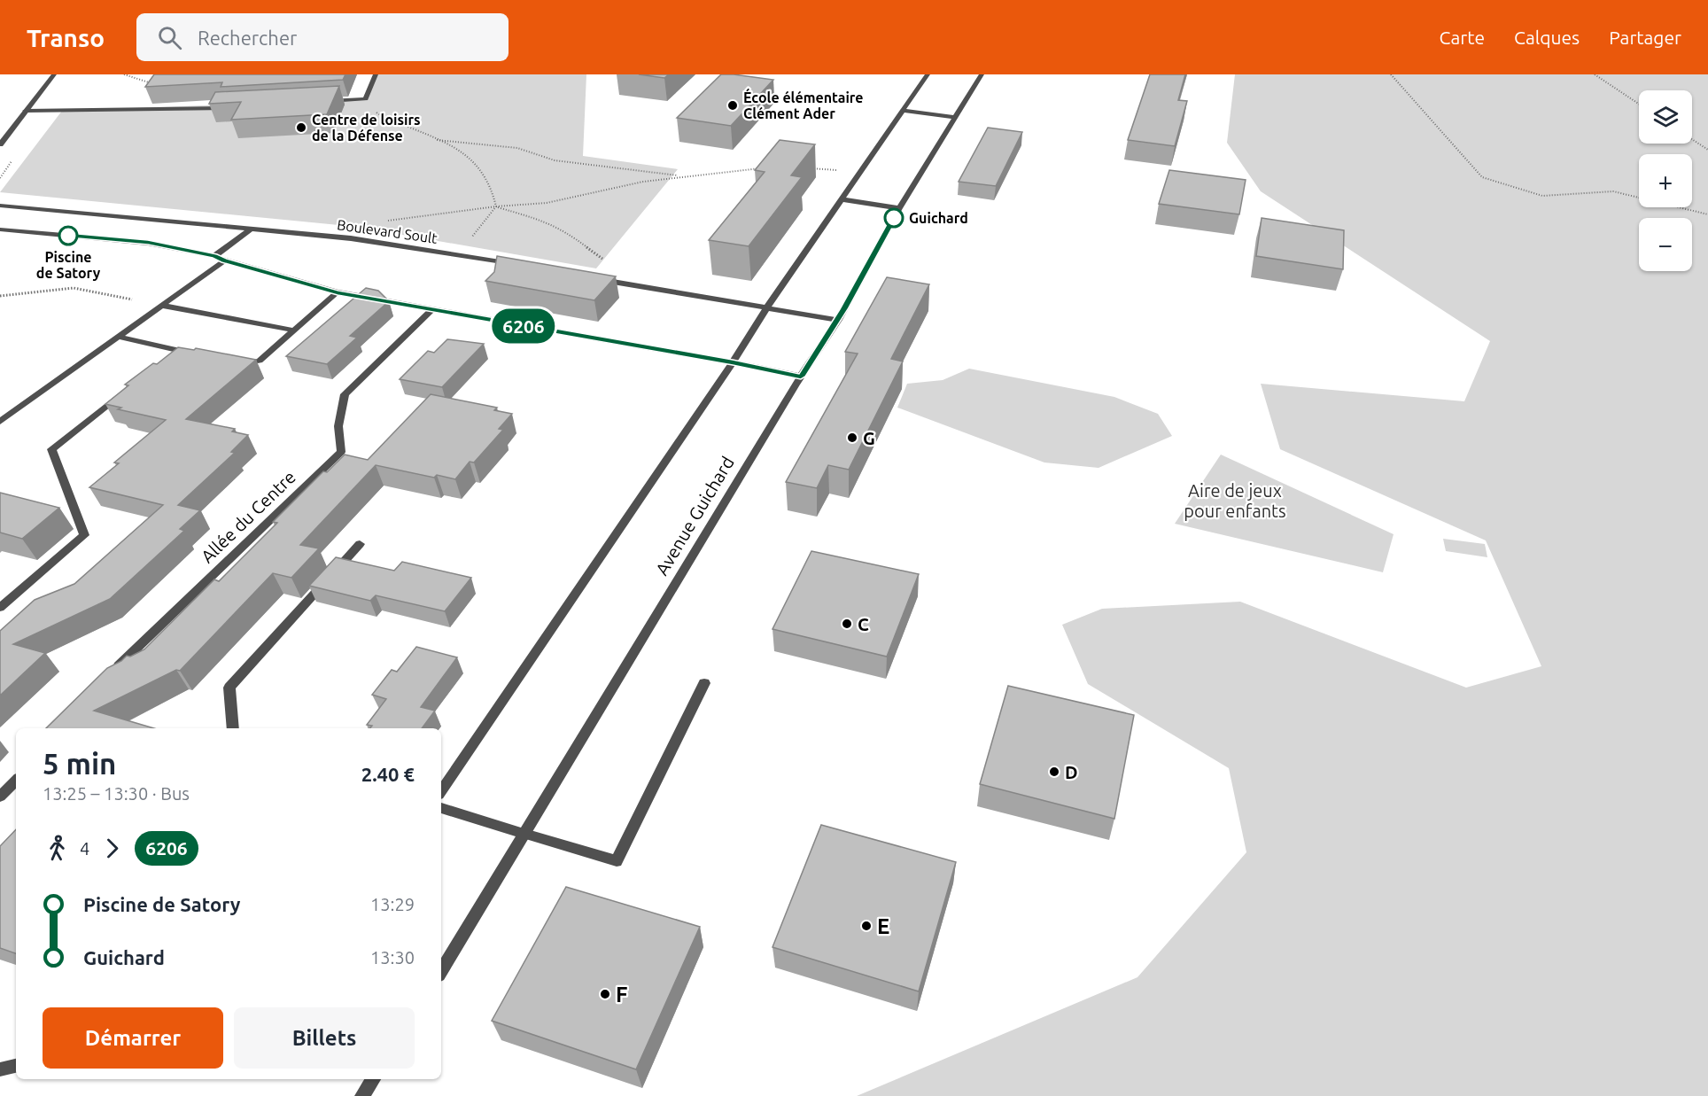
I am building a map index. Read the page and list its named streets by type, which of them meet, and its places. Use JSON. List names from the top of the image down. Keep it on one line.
{"streets":{"street":["Boulevard Soult","Avenue Guichard","Allée du Centre"]},"parks":["Aire de jeux pour enfants"],"places":["École élémentaire Clément Ader","Centre de loisirs de la Défense","Guichard","Piscine de Satory","G","C","D","E","F"],"lines":["bus line 6206"],"page":{"header":"Transo","search":"Rechercher","nav":["Carte","Calques","Partager"],"on_map":"6206","map_buttons":["+","−"],"heading":["5 min","13:25 – 13:30 · Bus","2.40 €"],"legs":["4","6206"],"list":[{"name":"Piscine de Satory","value":"13:29"},{"name":"Guichard","value":"13:30"}],"buttons":["Démarrer","Billets"]}}
